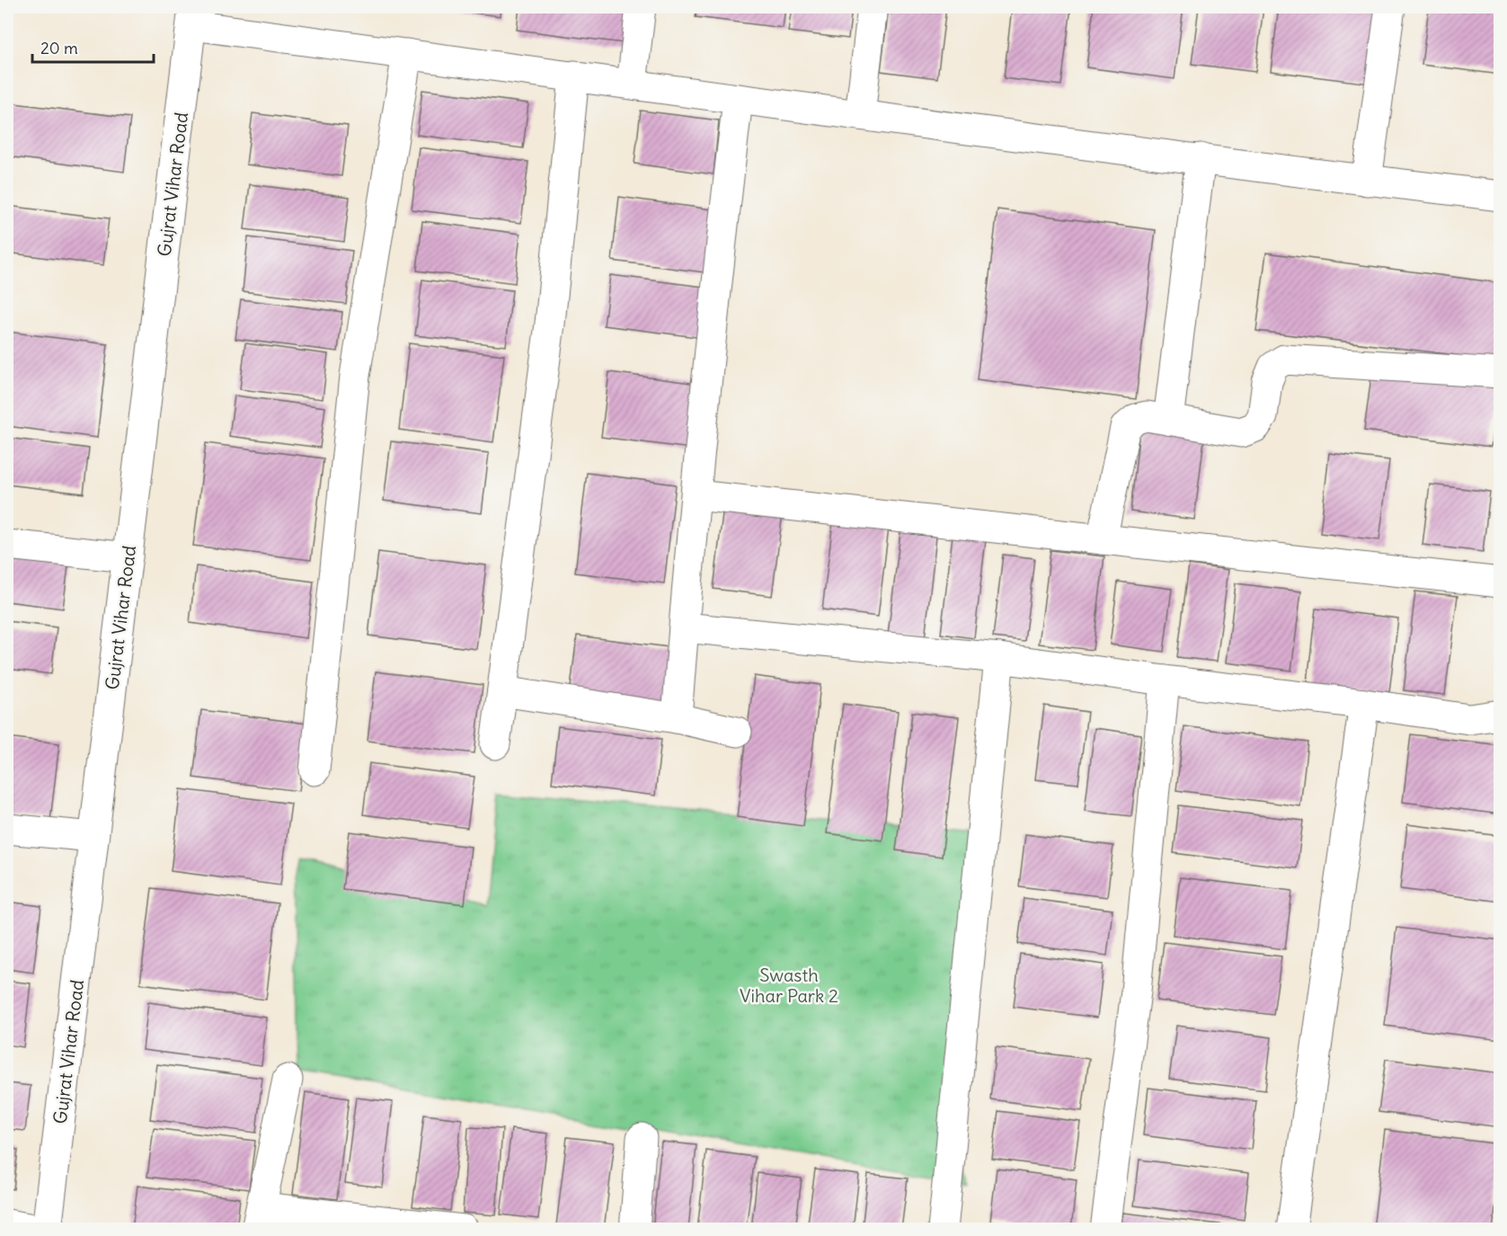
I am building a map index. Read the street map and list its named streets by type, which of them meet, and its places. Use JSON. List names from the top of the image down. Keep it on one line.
{"streets":{"street":["Gujrat Vihar Road"]},"parks":["Swasth Vihar Park 2"],"scale_bar":"20 m"}
